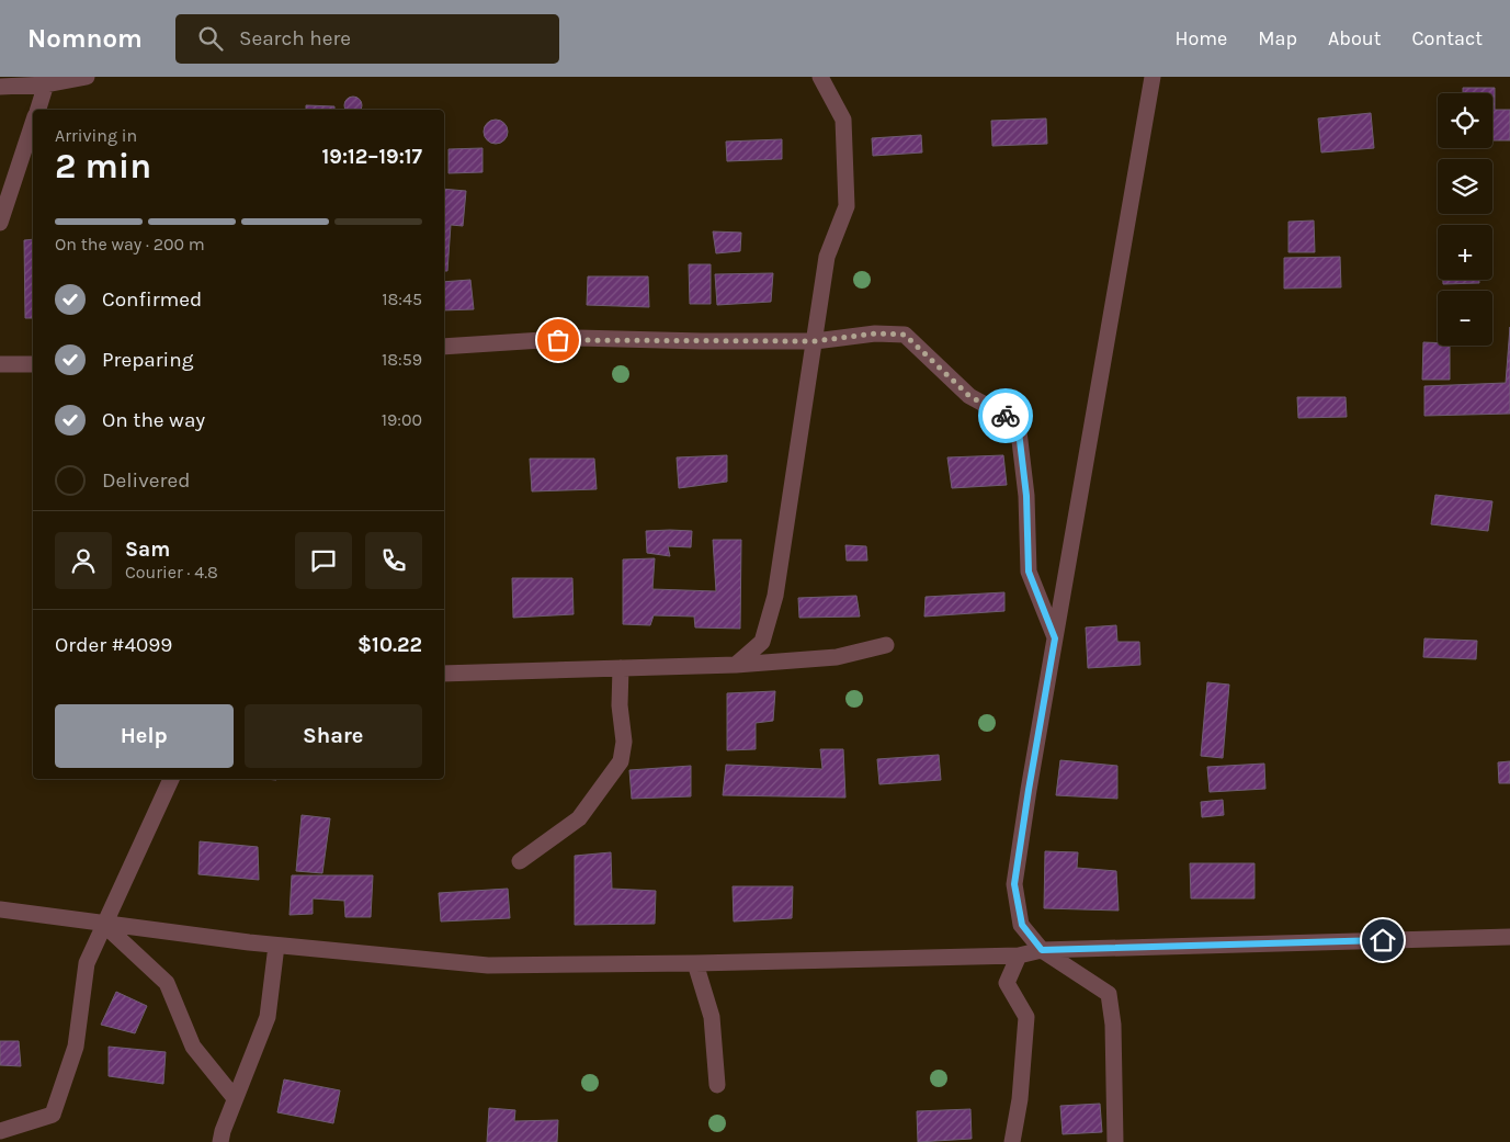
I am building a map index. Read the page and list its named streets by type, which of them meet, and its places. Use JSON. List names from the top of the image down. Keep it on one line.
{"page":{"header":"Nomnom","search":"Search here","nav":["Home","Map","About","Contact"],"map_buttons":["+","−"],"heading":["2 min","Arriving in","19:12–19:17"],"panel":["Sam","Courier · 4.8","Order #4099","$10.22"],"bar":"On the way · 200 m","list":[["Confirmed","18:45"],["Preparing","18:59"],["On the way","19:00"],"Delivered"],"buttons":["Help","Share"]}}
